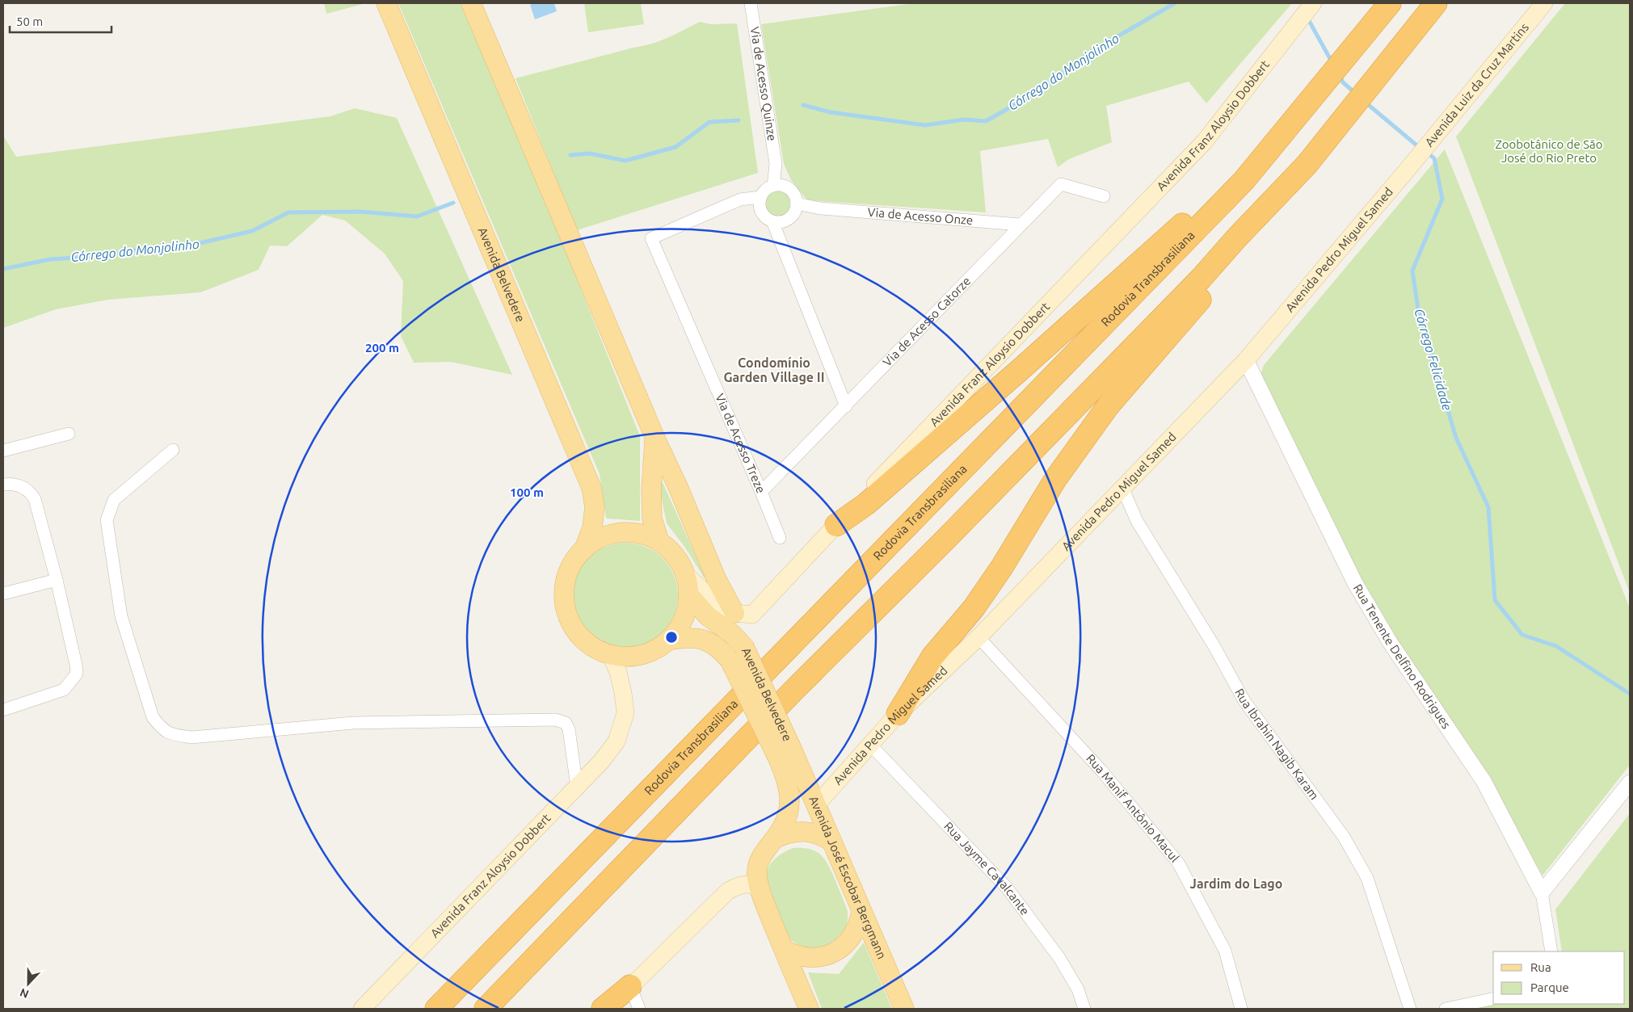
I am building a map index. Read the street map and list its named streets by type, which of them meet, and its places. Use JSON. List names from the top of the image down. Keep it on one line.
{"streets":{"highway":["Rodovia Transbrasiliana"],"main road":["Avenida Luiz da Cruz Martins","Avenida Franz Aloysio Dobbert","Avenida Pedro Miguel Samed","Avenida Belvedere","Avenida José Escobar Bergmann"],"street":["Via de Acesso Quinze","Via de Acesso Onze","Via de Acesso Catorze","Via de Acesso Treze","Rua Tenente Delfino Rodrigues","Rua Ibrahin Nagib Karam","Rua Manif Antônio Macul","Rua Jayme Cavalcante"]},"crossings":[["Via de Acesso Quinze","Via de Acesso Onze"],["Via de Acesso Quinze","Via de Acesso Treze"],["Avenida Luiz da Cruz Martins","Avenida Pedro Miguel Samed"],["Avenida Franz Aloysio Dobbert","Avenida Belvedere"],["Via de Acesso Onze","Via de Acesso Catorze"],["Via de Acesso Onze","Via de Acesso Treze"],["Avenida Pedro Miguel Samed","Rua Tenente Delfino Rodrigues"],["Avenida Pedro Miguel Samed","Rua Ibrahin Nagib Karam"],["Avenida Pedro Miguel Samed","Rua Manif Antônio Macul"],["Avenida Pedro Miguel Samed","Rua Jayme Cavalcante"],["Avenida Pedro Miguel Samed","Avenida José Escobar Bergmann"],["Avenida Belvedere","Avenida José Escobar Bergmann"],["Via de Acesso Catorze","Via de Acesso Treze"]],"districts":["Condomínio Garden Village II","Jardim do Lago"],"water":["Córrego do Monjolinho","Córrego Felicidade"],"parks":["Zoobotânico de São José do Rio Preto"],"legend":["Rua","Parque"],"scale_bar":"50 m","north":"bottom","rings":["200 m","100 m"]}
